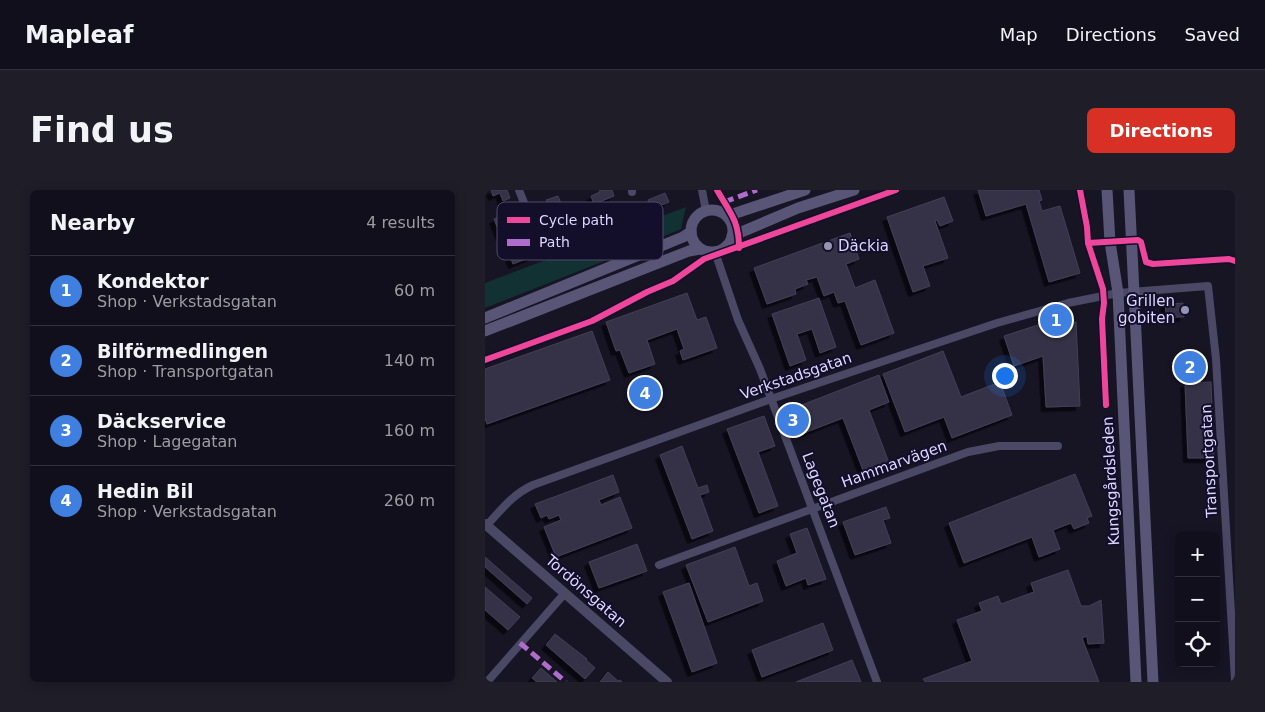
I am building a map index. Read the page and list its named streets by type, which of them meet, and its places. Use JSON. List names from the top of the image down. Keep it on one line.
{"streets":{"main road":["Kungsgårdsleden"],"street":["Verkstadsgatan","Transportgatan","Hammarvägen","Lagegatan","Tordönsgatan"]},"crossings":[["Verkstadsgatan","Transportgatan"],["Verkstadsgatan","Kungsgårdsleden"],["Verkstadsgatan","Lagegatan"],["Verkstadsgatan","Tordönsgatan"],["Hammarvägen","Lagegatan"]],"places":["Däckia","Grillen gobiten"],"legend":["Cycle path","Path"],"page":{"header":"Mapleaf","nav":["Map","Directions","Saved"],"buttons":"Directions","title":"Find us","heading":["Nearby","4 results"],"list":[{"mark":"1","name":"Kondektor","note":"Shop · Verkstadsgatan","value":"60 m"},{"mark":"2","name":"Bilförmedlingen","note":"Shop · Transportgatan","value":"140 m"},{"mark":"3","name":"Däckservice","note":"Shop · Lagegatan","value":"160 m"},{"mark":"4","name":"Hedin Bil","note":"Shop · Verkstadsgatan","value":"260 m"}],"pins":["1","2","4","3"],"map_buttons":["+","−"]}}
